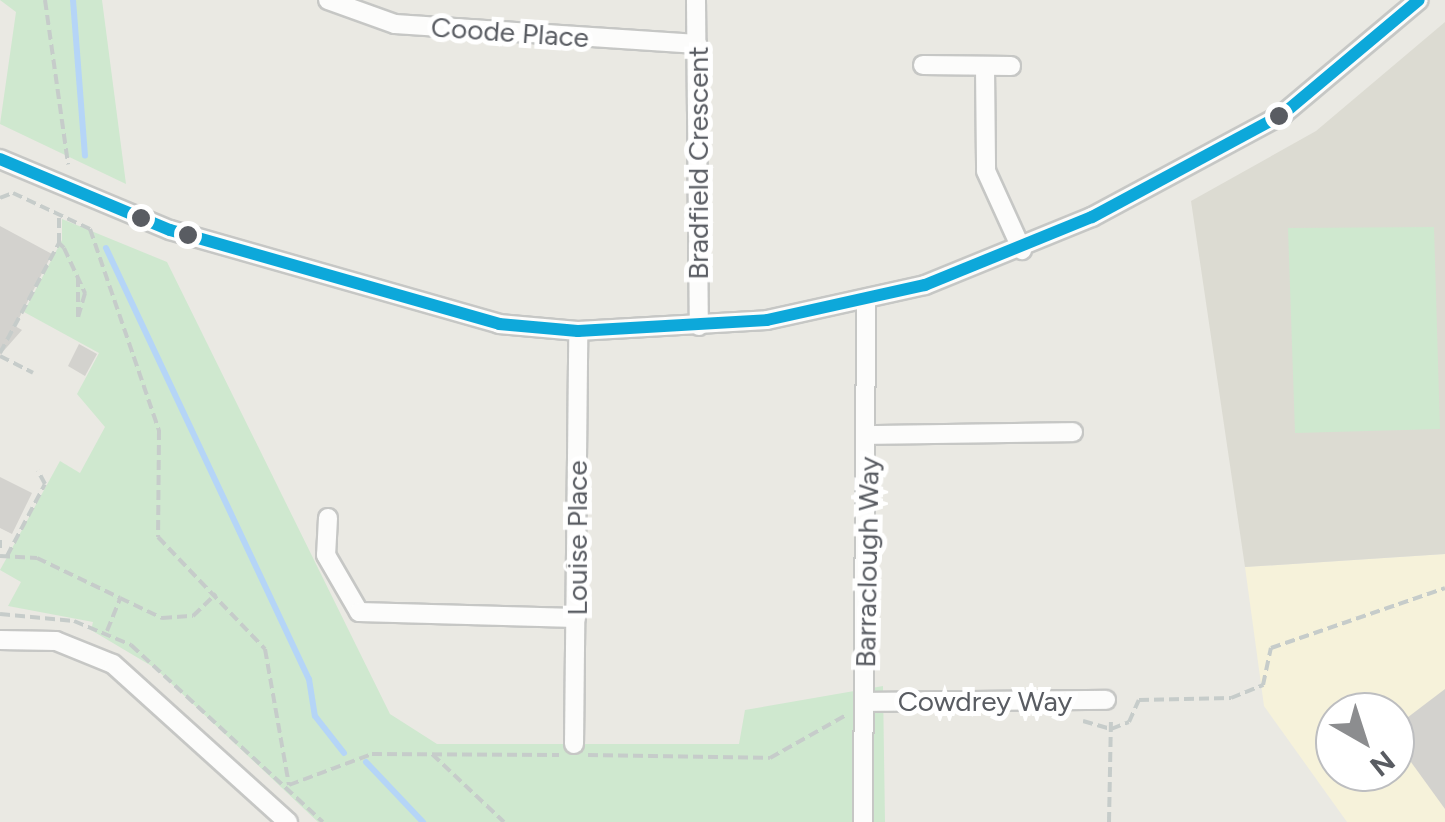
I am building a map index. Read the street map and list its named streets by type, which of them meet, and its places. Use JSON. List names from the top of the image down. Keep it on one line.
{"streets":{"street":["Coode Place","Bradfield Crescent","Louise Place","Barraclough Way","Cowdrey Way"]},"crossings":[["Coode Place","Bradfield Crescent"],["Barraclough Way","Cowdrey Way"]],"north":"bottom right"}
